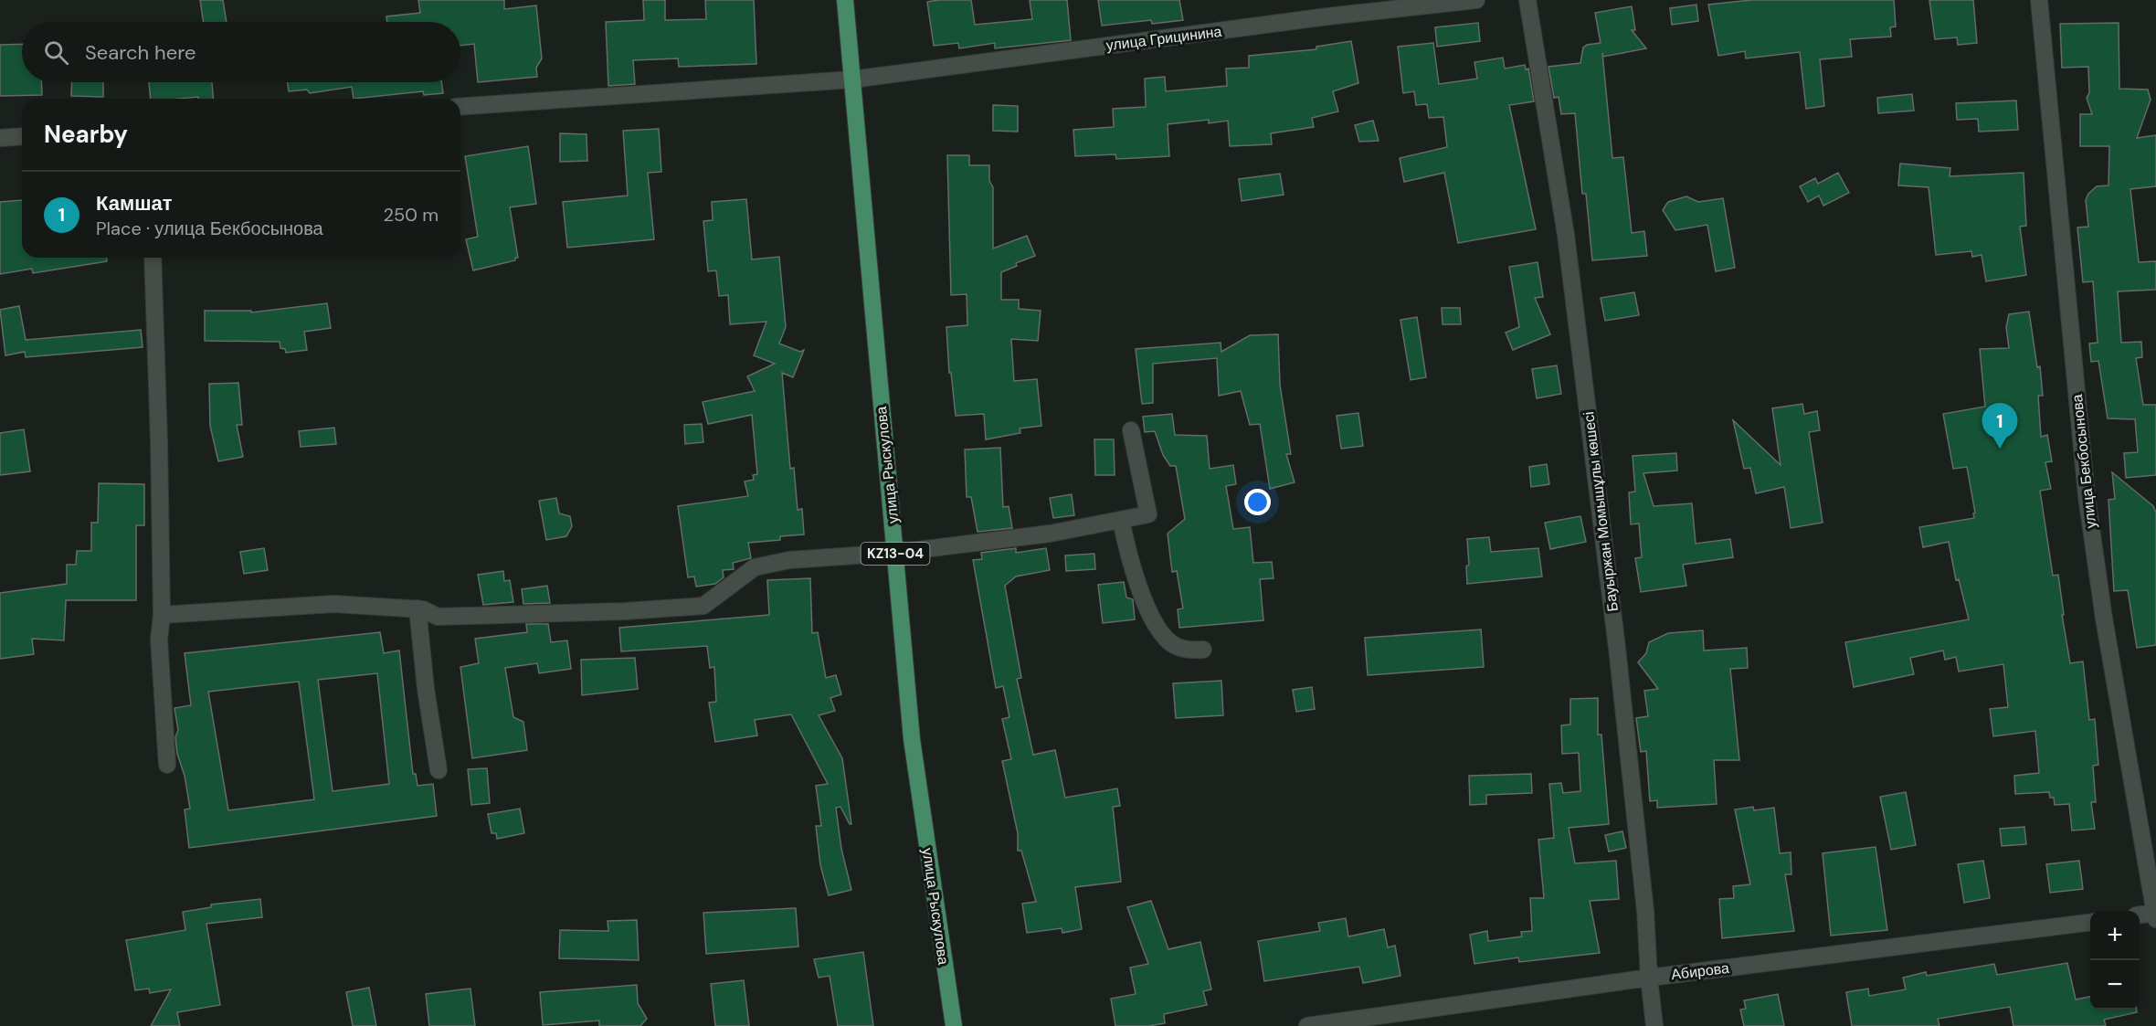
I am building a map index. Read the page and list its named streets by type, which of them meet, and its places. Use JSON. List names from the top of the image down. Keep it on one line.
{"streets":{"main road":["улица Рыскулова","KZ13-04"],"street":["улица Грицинина","улица Бекбосынова","Бауыржан Момышұлы көшесі","Абирова"]},"crossings":[["улица Грицинина","улица Рыскулова"],["Бауыржан Момышұлы көшесі","Абирова"]],"page":{"search":"Search here","heading":"Nearby","list":[{"mark":"1","name":"Камшат","note":"Place · улица Бекбосынова","value":"250 m"}],"pins":"1","map_buttons":["+","−"]}}
